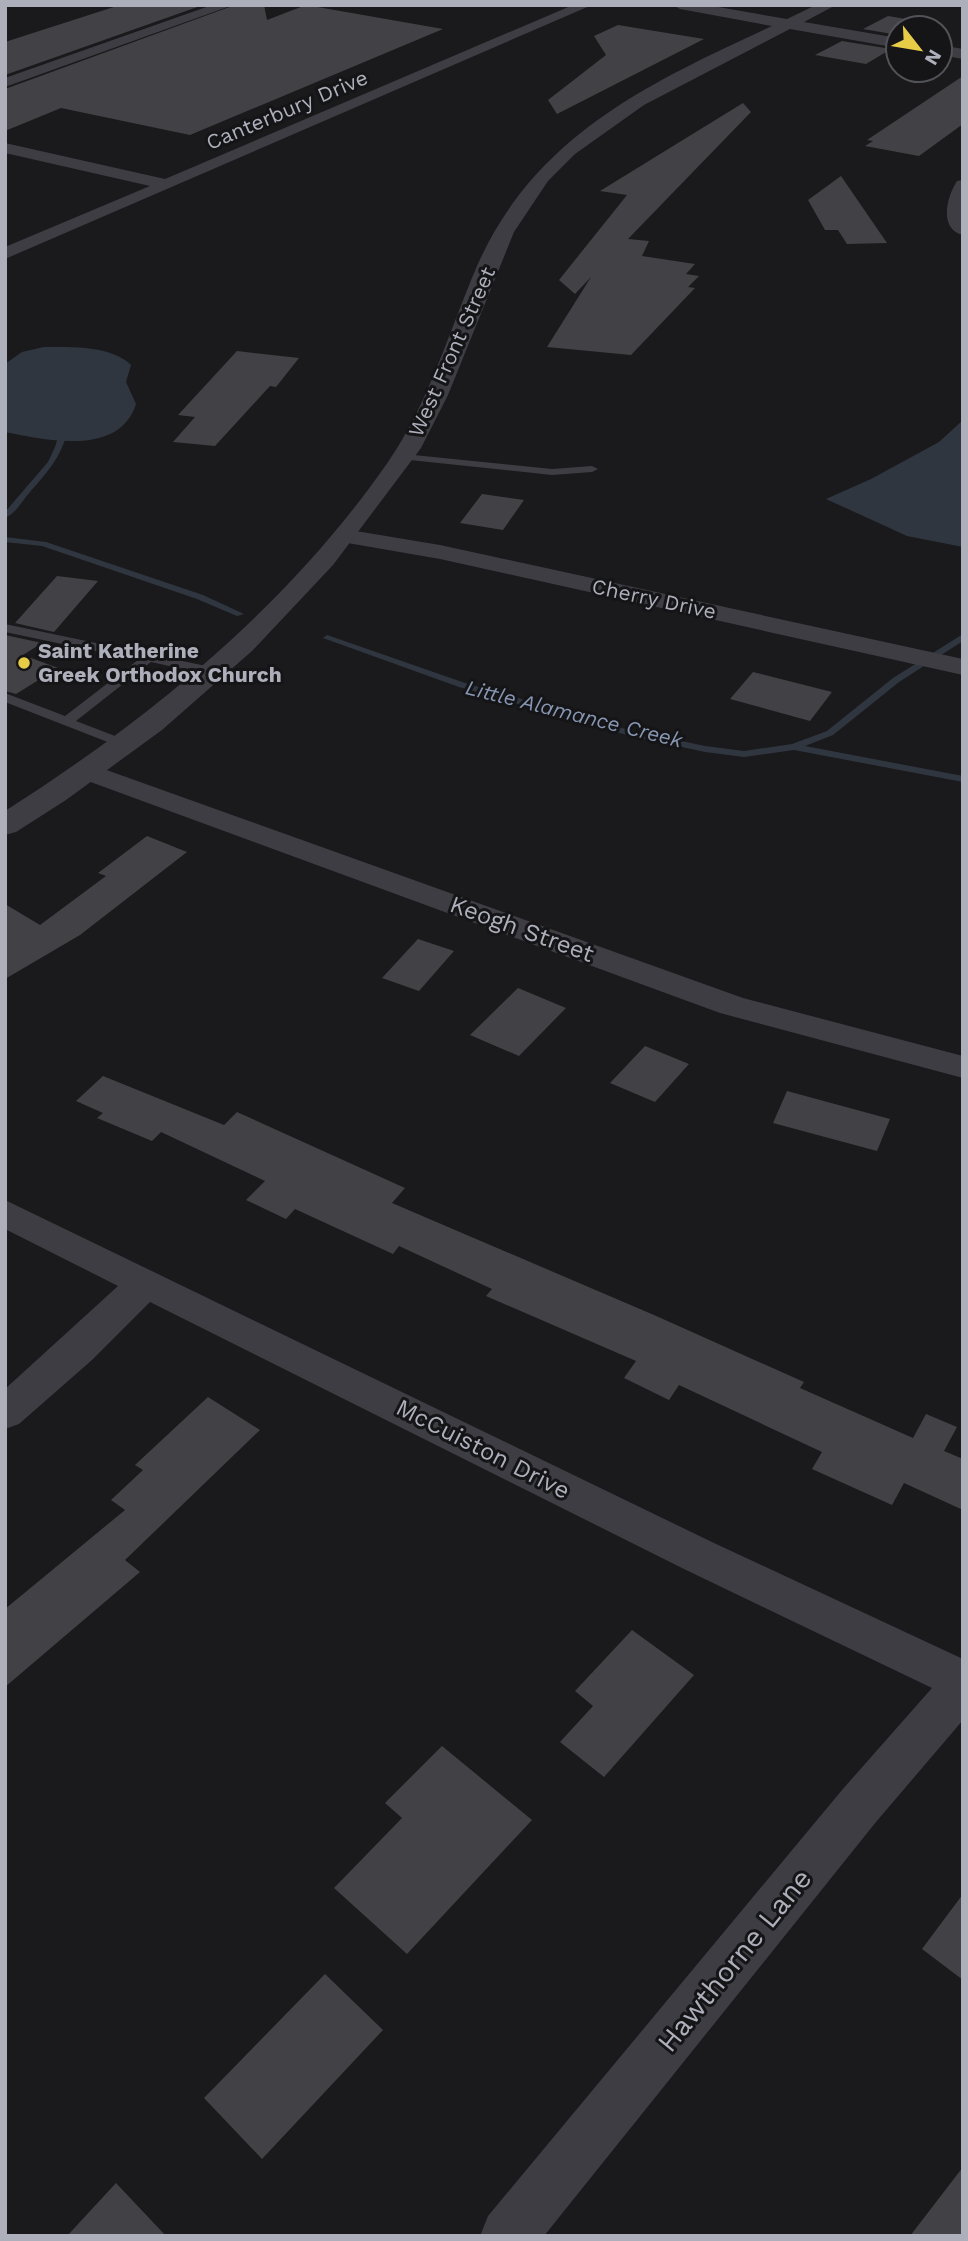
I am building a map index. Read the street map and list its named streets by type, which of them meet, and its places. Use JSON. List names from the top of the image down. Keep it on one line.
{"streets":{"street":["Canterbury Drive","West Front Street","Cherry Drive","Keogh Street","McCuiston Drive","Hawthorne Lane"]},"crossings":[["West Front Street","Cherry Drive"],["West Front Street","Keogh Street"],["McCuiston Drive","Hawthorne Lane"]],"water":["Little Alamance Creek"],"places":["Saint Katherine Greek Orthodox Church"],"north":"bottom right"}
